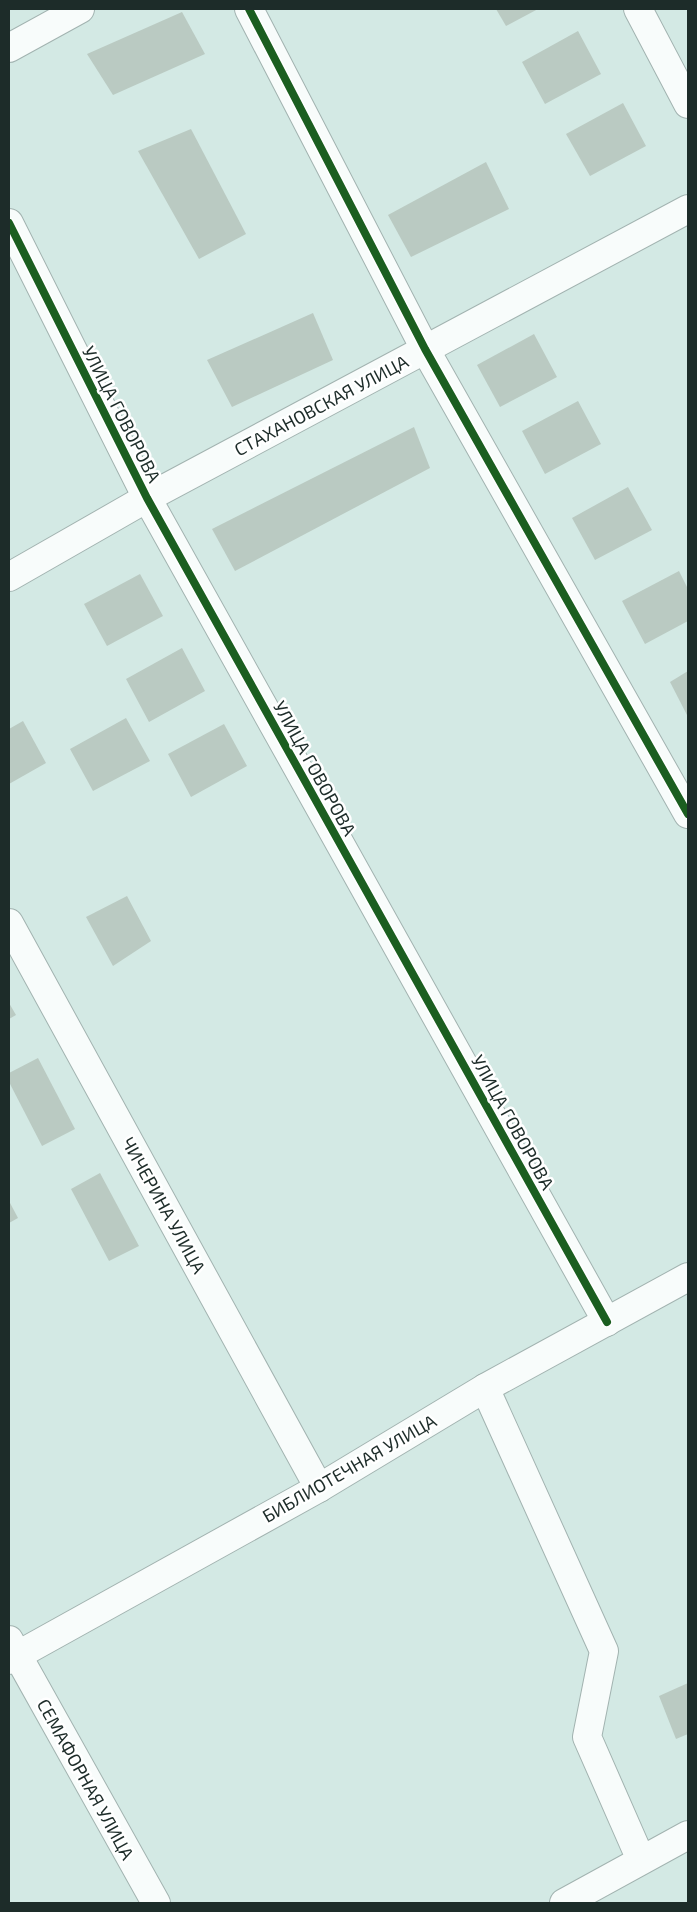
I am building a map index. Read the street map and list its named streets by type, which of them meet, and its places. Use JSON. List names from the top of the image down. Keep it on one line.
{"streets":{"street":["СТАХАНОВСКАЯ УЛИЦА","УЛИЦА ГОВОРОВА","ЧИЧЕРИНА УЛИЦА","БИБЛИОТЕЧНАЯ УЛИЦА","СЕМАФОРНАЯ УЛИЦА"]},"crossings":[["СТАХАНОВСКАЯ УЛИЦА","УЛИЦА ГОВОРОВА"],["УЛИЦА ГОВОРОВА","БИБЛИОТЕЧНАЯ УЛИЦА"],["ЧИЧЕРИНА УЛИЦА","БИБЛИОТЕЧНАЯ УЛИЦА"],["БИБЛИОТЕЧНАЯ УЛИЦА","СЕМАФОРНАЯ УЛИЦА"]]}
